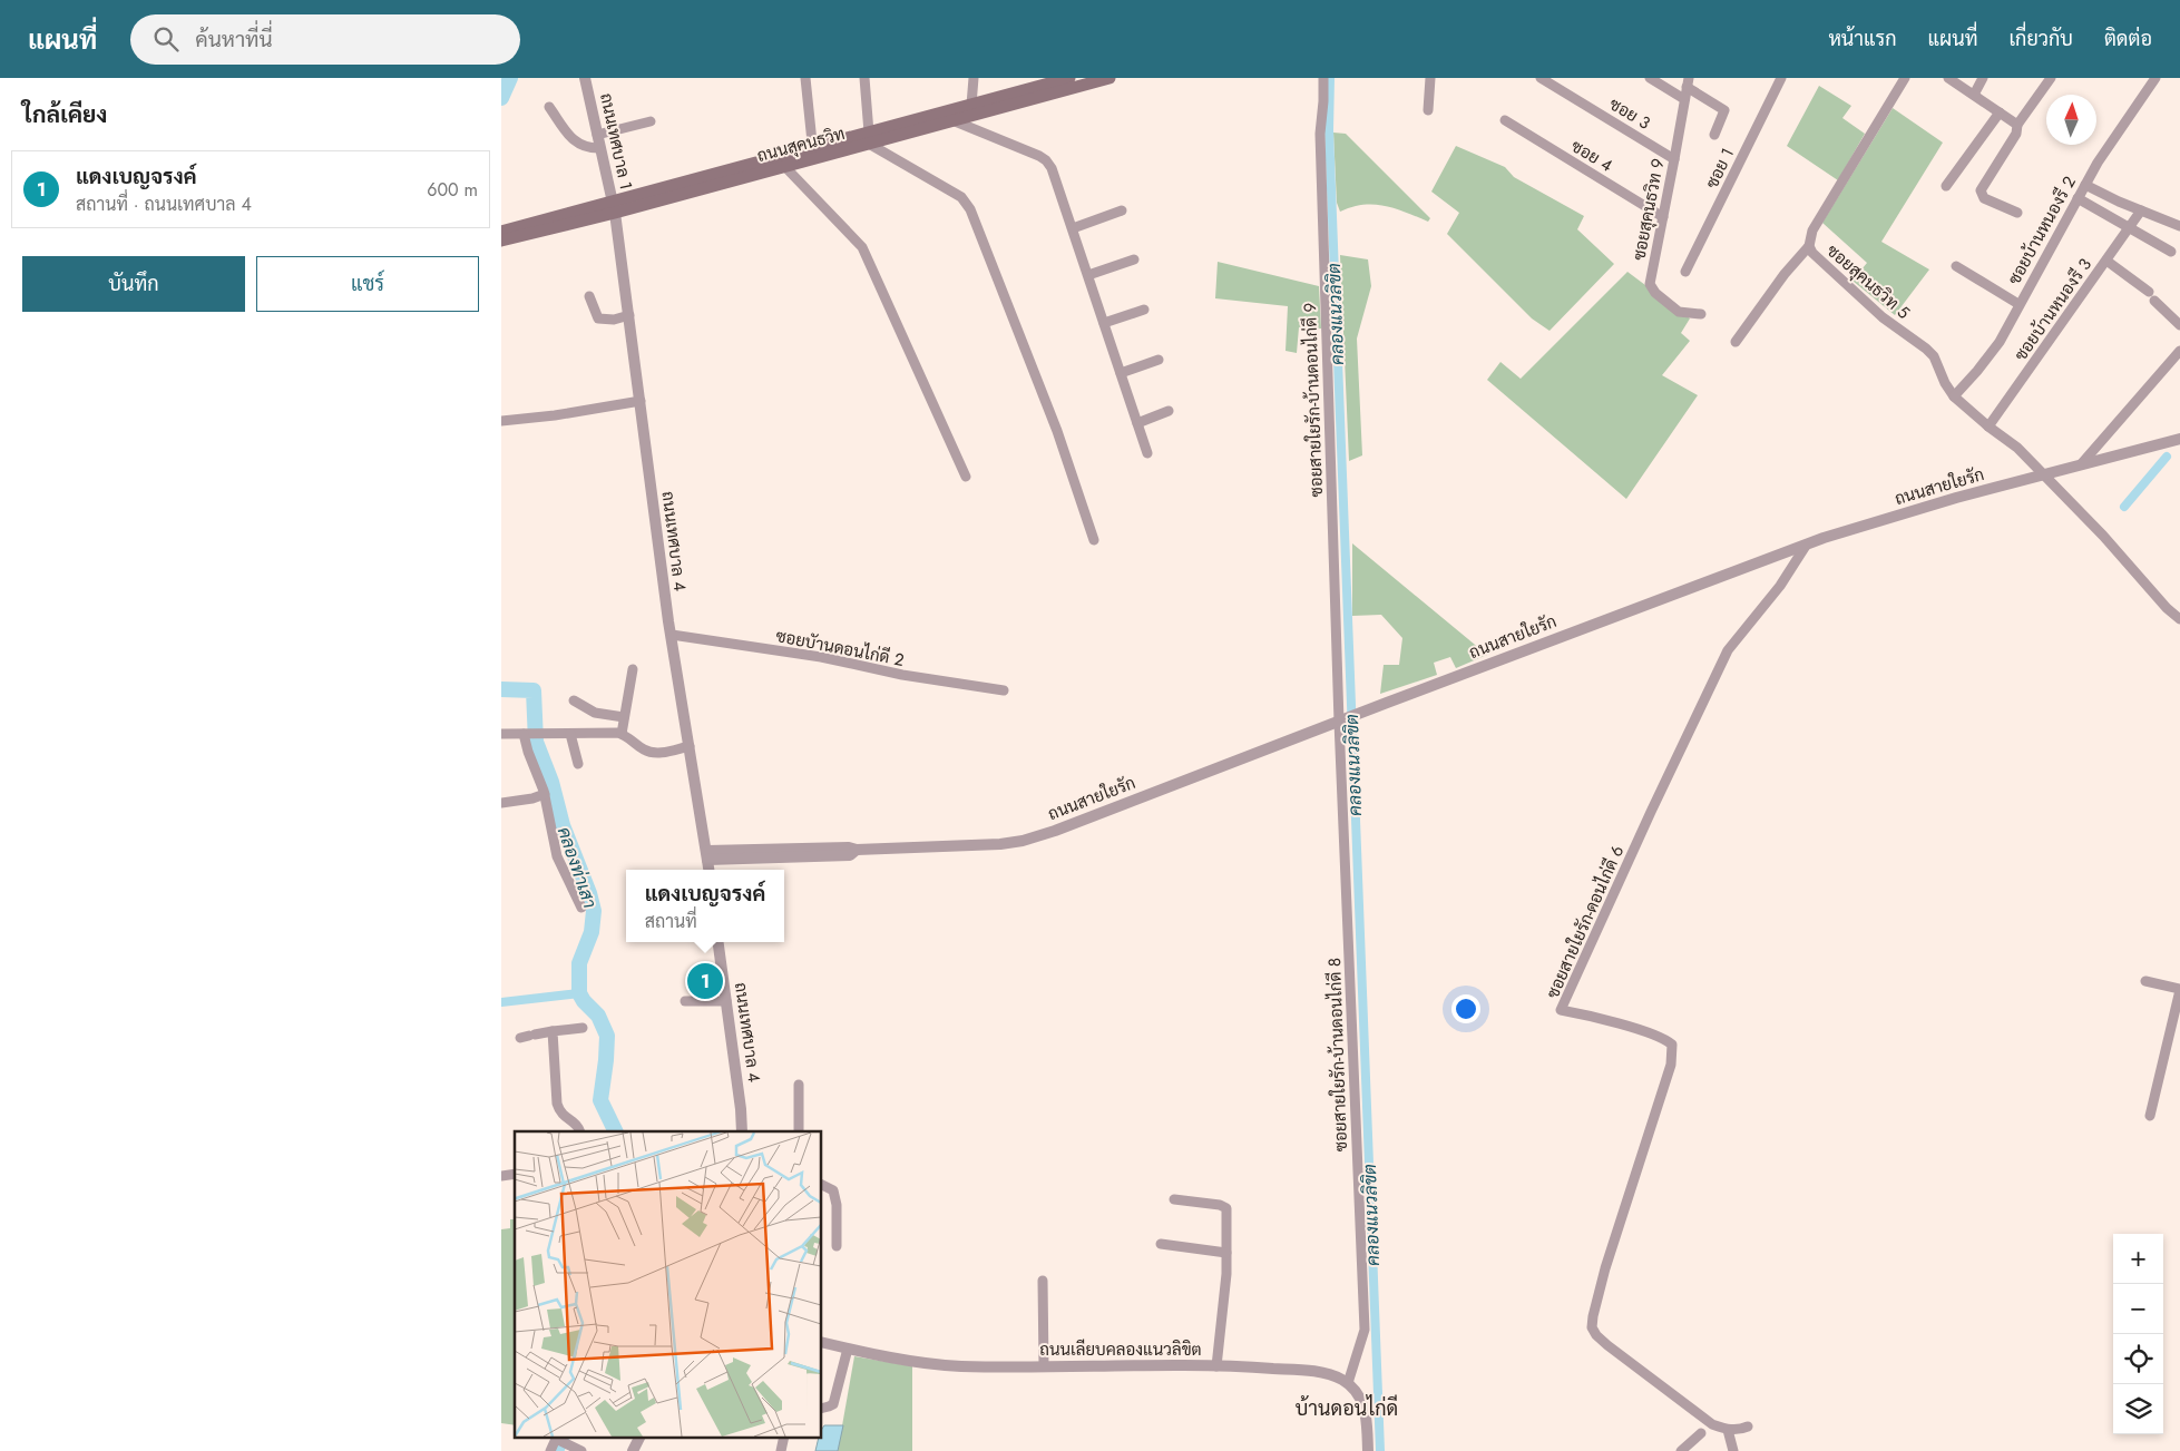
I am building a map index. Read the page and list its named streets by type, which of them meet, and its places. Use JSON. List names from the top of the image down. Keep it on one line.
{"streets":{"main road":["ถนนสุคนธวิท"],"street":["ซอย 3","ถนนเทศบาล 1","ซอย 4","ซอย 1","ซอยสุคนธวิท 9","ซอยบ้านหนองรี 2","ซอยสุคนธวิท 5","ซอยบ้านหนองรี 3","ซอยสายใยรัก-บ้านดอนไก่ดี 9","ถนนสายใยรัก","ถนนเทศบาล 4","ซอยบัานดอนไก่ดี 2","ซอยสายใยรัก-ดอนไก่ดี 6","ซอยสายใยรัก-บ้านดอนไก่ดี 8","ถนนเลียบคลองแนวลิขิต"]},"crossings":[["ซอย 3","ซอยสุคนธวิท 9"],["ถนนเทศบาล 1","ถนนสุคนธวิท"],["ถนนเทศบาล 1","ถนนเทศบาล 4"],["ถนนสุคนธวิท","ถนนเทศบาล 4"],["ซอย 4","ซอยสุคนธวิท 9"],["ซอยบ้านหนองรี 2","ซอยสุคนธวิท 5"],["ซอยสุคนธวิท 5","ซอยบ้านหนองรี 3"],["ซอยสุคนธวิท 5","ถนนสายใยรัก"],["ซอยสายใยรัก-บ้านดอนไก่ดี 9","ถนนสายใยรัก"],["ซอยสายใยรัก-บ้านดอนไก่ดี 9","ซอยสายใยรัก-บ้านดอนไก่ดี 8"],["ถนนสายใยรัก","ถนนเทศบาล 4"],["ถนนสายใยรัก","ซอยสายใยรัก-ดอนไก่ดี 6"],["ถนนสายใยรัก","ซอยสายใยรัก-บ้านดอนไก่ดี 8"],["ถนนเทศบาล 4","ซอยบัานดอนไก่ดี 2"],["ซอยสายใยรัก-บ้านดอนไก่ดี 8","ถนนเลียบคลองแนวลิขิต"]],"districts":["บ้านดอนไก่ดี"],"water":["คลองแนวลิขิต","คลองท่าเสา"],"north":"top","page":{"header":"แผนที่","search":"ค้นหาที่นี่","nav":["หน้าแรก","แผนที่","เกี่ยวกับ","ติดต่อ"],"heading":"ใกล้เคียง","list":[{"mark":"1","name":"แดงเบญจรงค์","note":"สถานที่ · ถนนเทศบาล 4","value":"600 m"}],"buttons":["บันทึก","แชร์"],"popup":["แดงเบญจรงค์","สถานที่"],"pins":"1","map_buttons":["+","−"]}}
